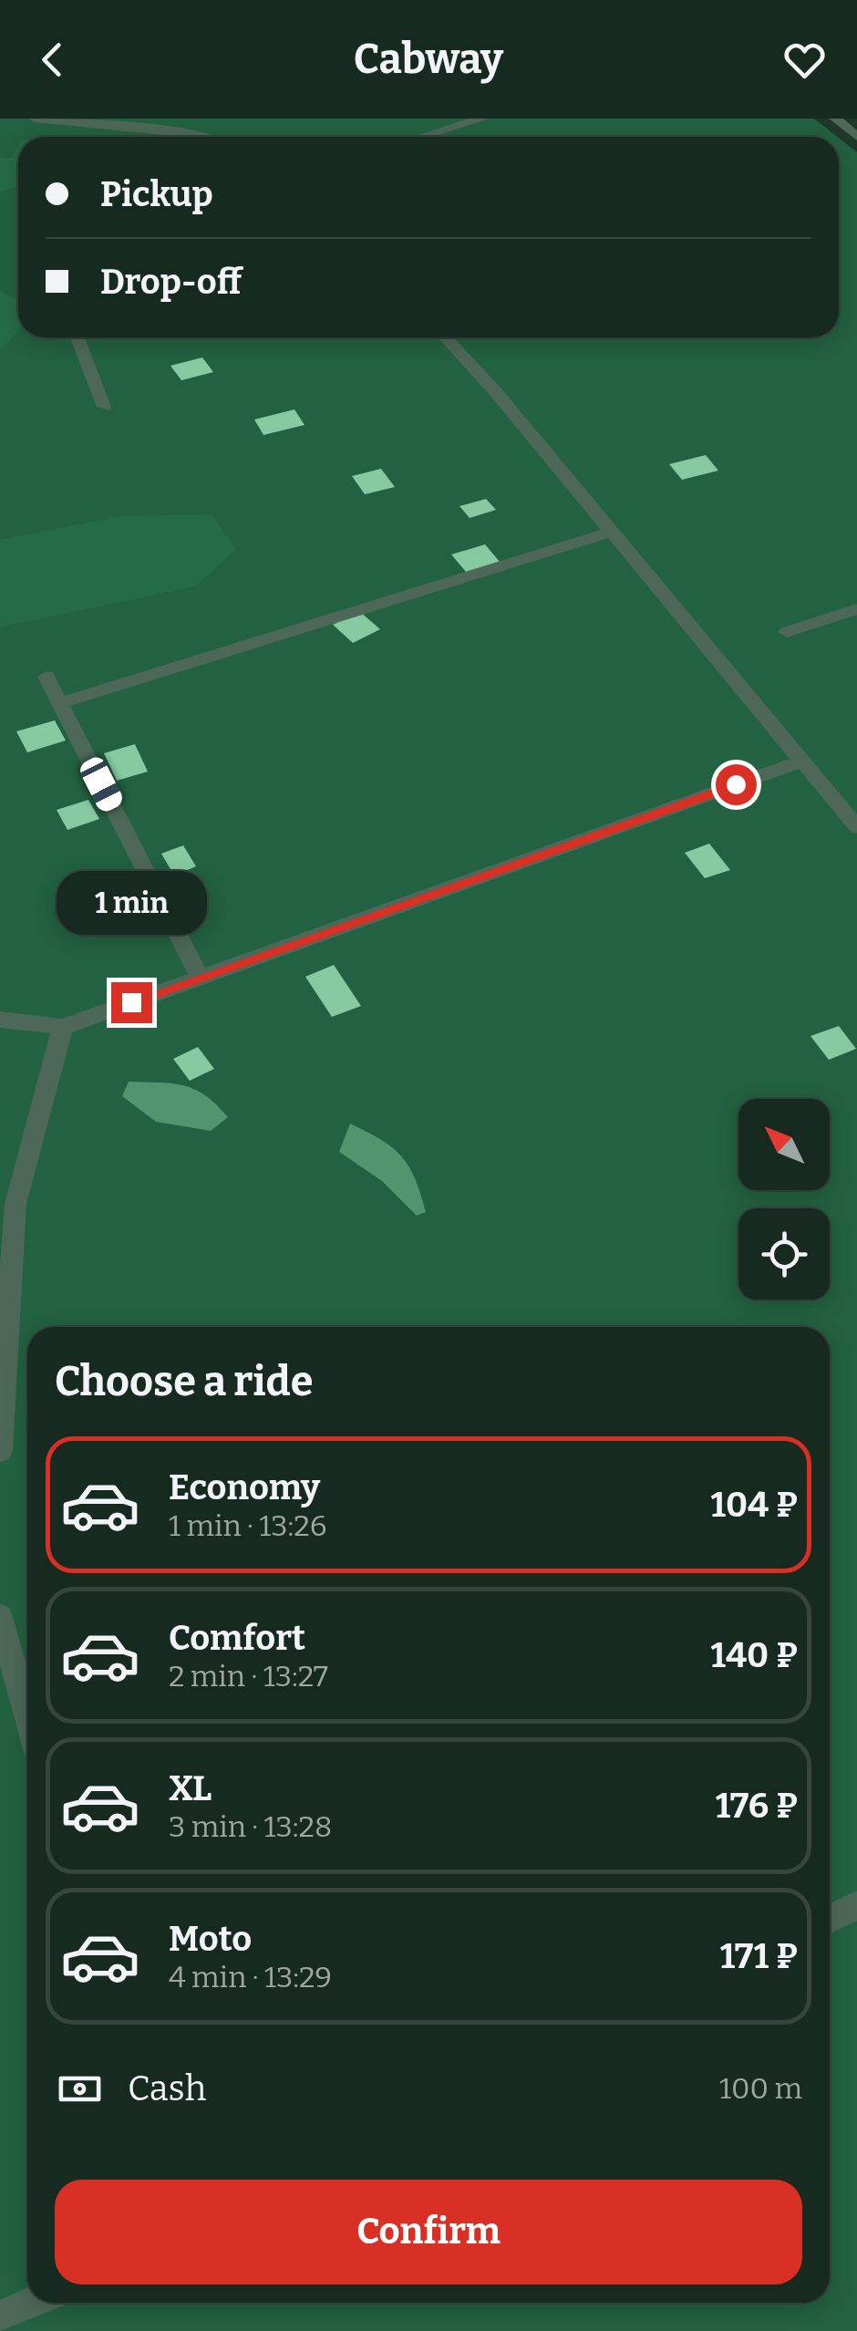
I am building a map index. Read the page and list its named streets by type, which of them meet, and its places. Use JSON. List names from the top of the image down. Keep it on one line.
{"north":"top left","page":{"header":"Cabway","banner":["Pickup","Drop-off"],"bubble":"1 min","heading":"Choose a ride","list":[{"name":"Economy","note":"1 min · 13:26","value":"104 ₽"},{"name":"Comfort","note":"2 min · 13:27","value":"140 ₽"},{"name":"XL","note":"3 min · 13:28","value":"176 ₽"},{"name":"Moto","note":"4 min · 13:29","value":"171 ₽"}],"pay":["Cash","100 m"],"buttons":"Confirm"}}
